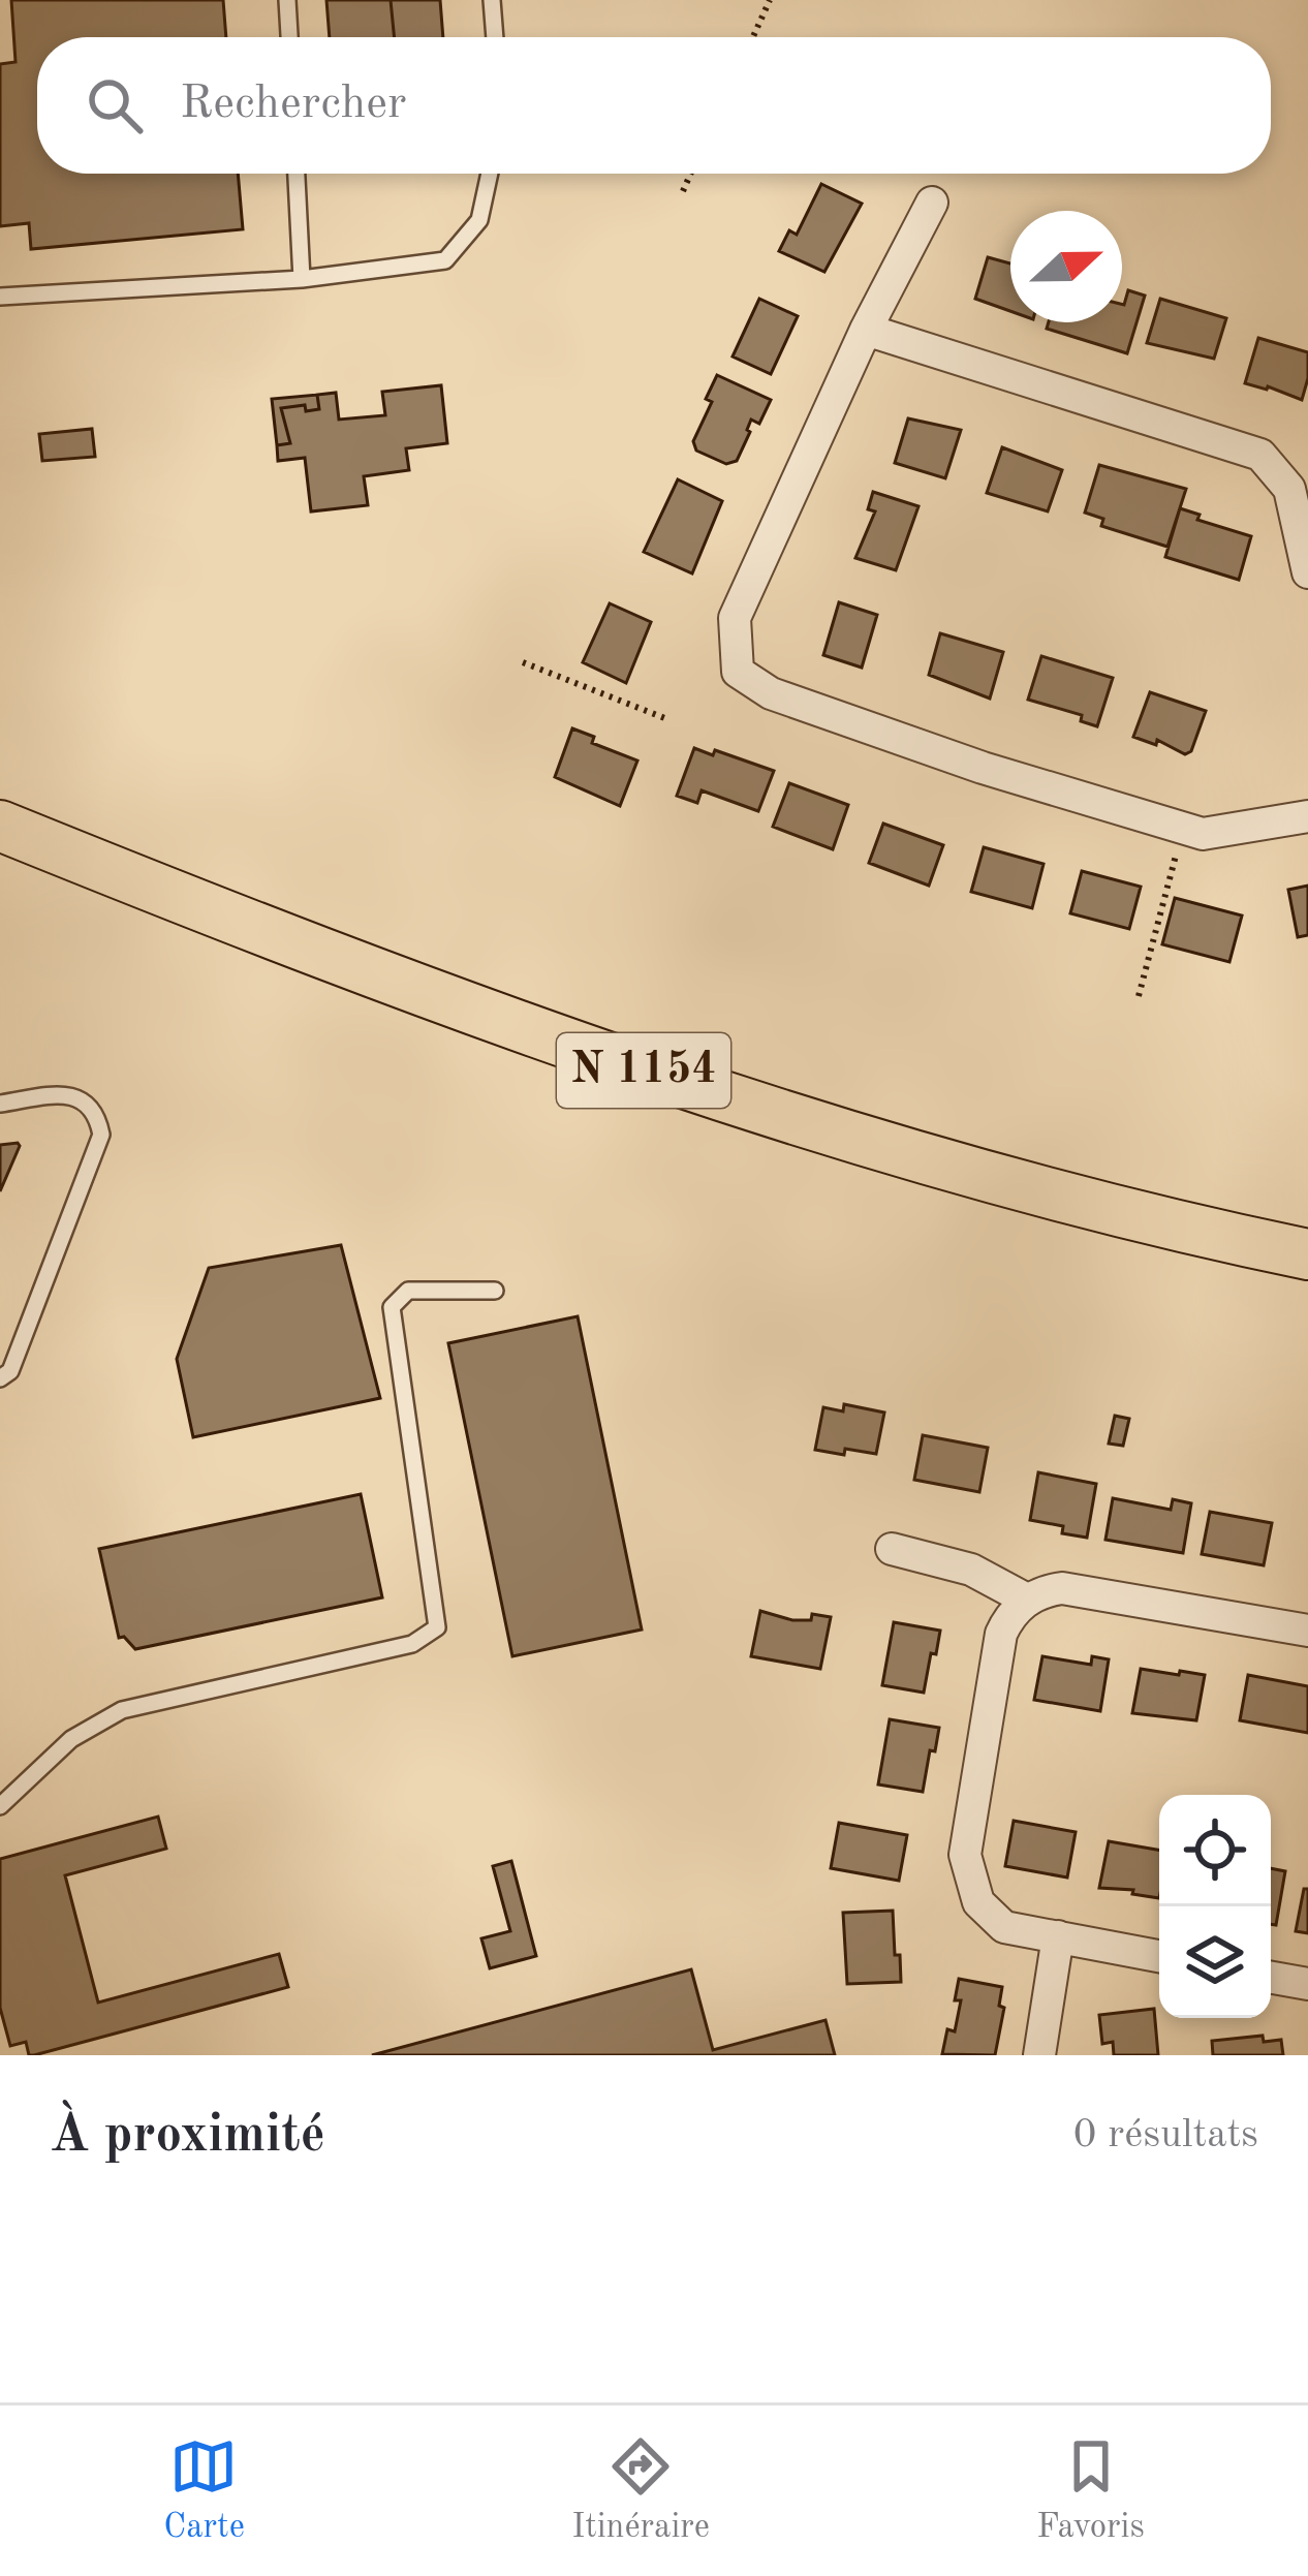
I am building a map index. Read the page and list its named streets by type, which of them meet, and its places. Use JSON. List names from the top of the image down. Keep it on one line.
{"streets":{"main road":["N 1154"]},"north":"right","page":{"search":"Rechercher","heading":["À proximité","0 résultats"],"nav":["Carte","Itinéraire","Favoris"]}}
